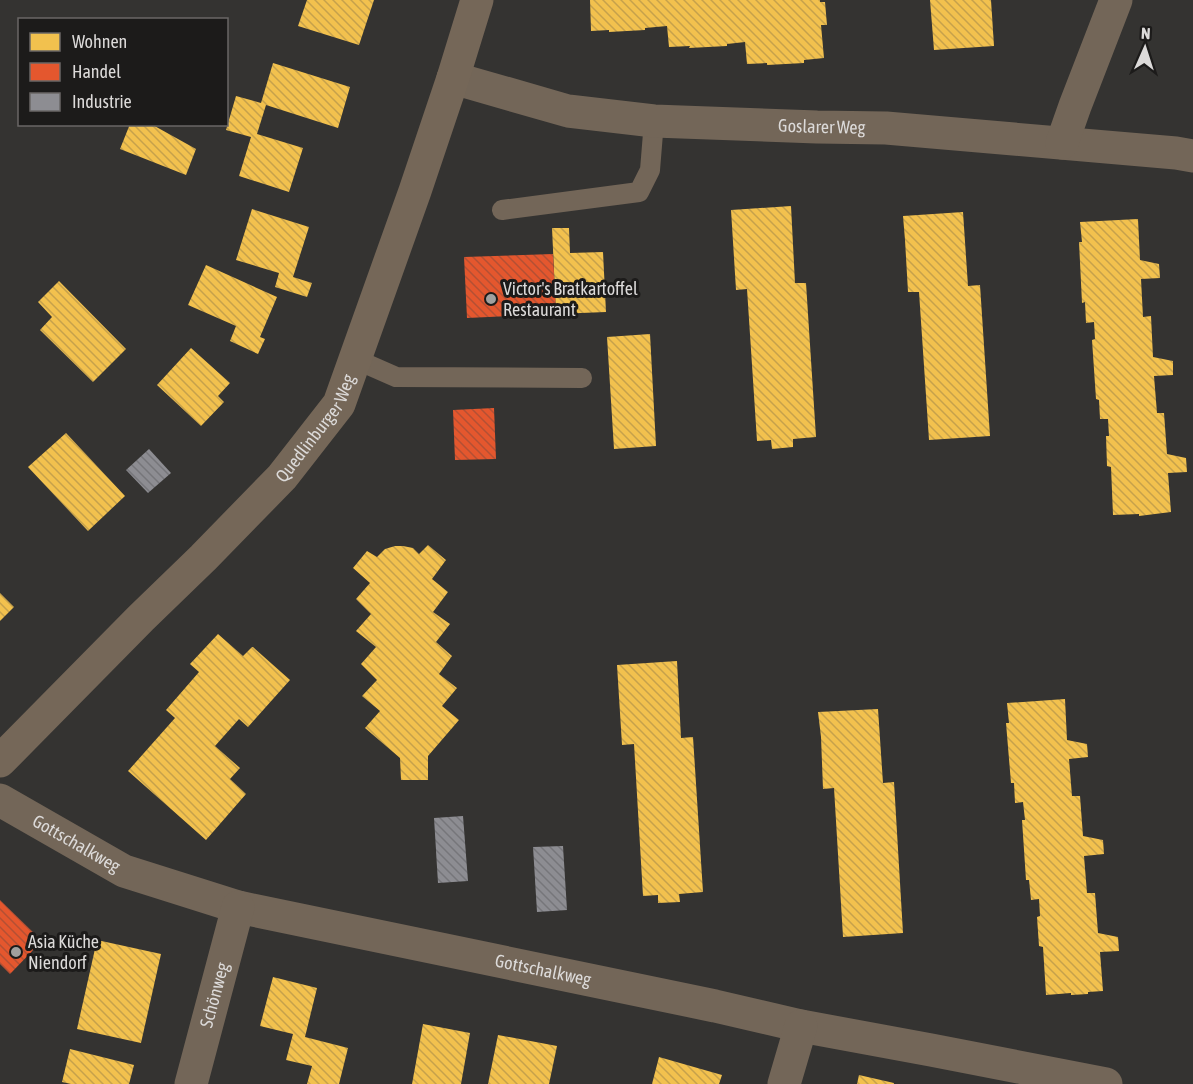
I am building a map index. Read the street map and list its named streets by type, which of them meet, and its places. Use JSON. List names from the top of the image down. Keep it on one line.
{"streets":{"street":["Goslarer Weg","Quedlinburger Weg","Gottschalkweg","Schönweg"]},"crossings":[["Goslarer Weg","Quedlinburger Weg"],["Gottschalkweg","Schönweg"]],"places":["Victor's Bratkartoffel Restaurant","Asia Küche Niendorf"],"legend":["Wohnen","Handel","Industrie"],"north":"top"}
